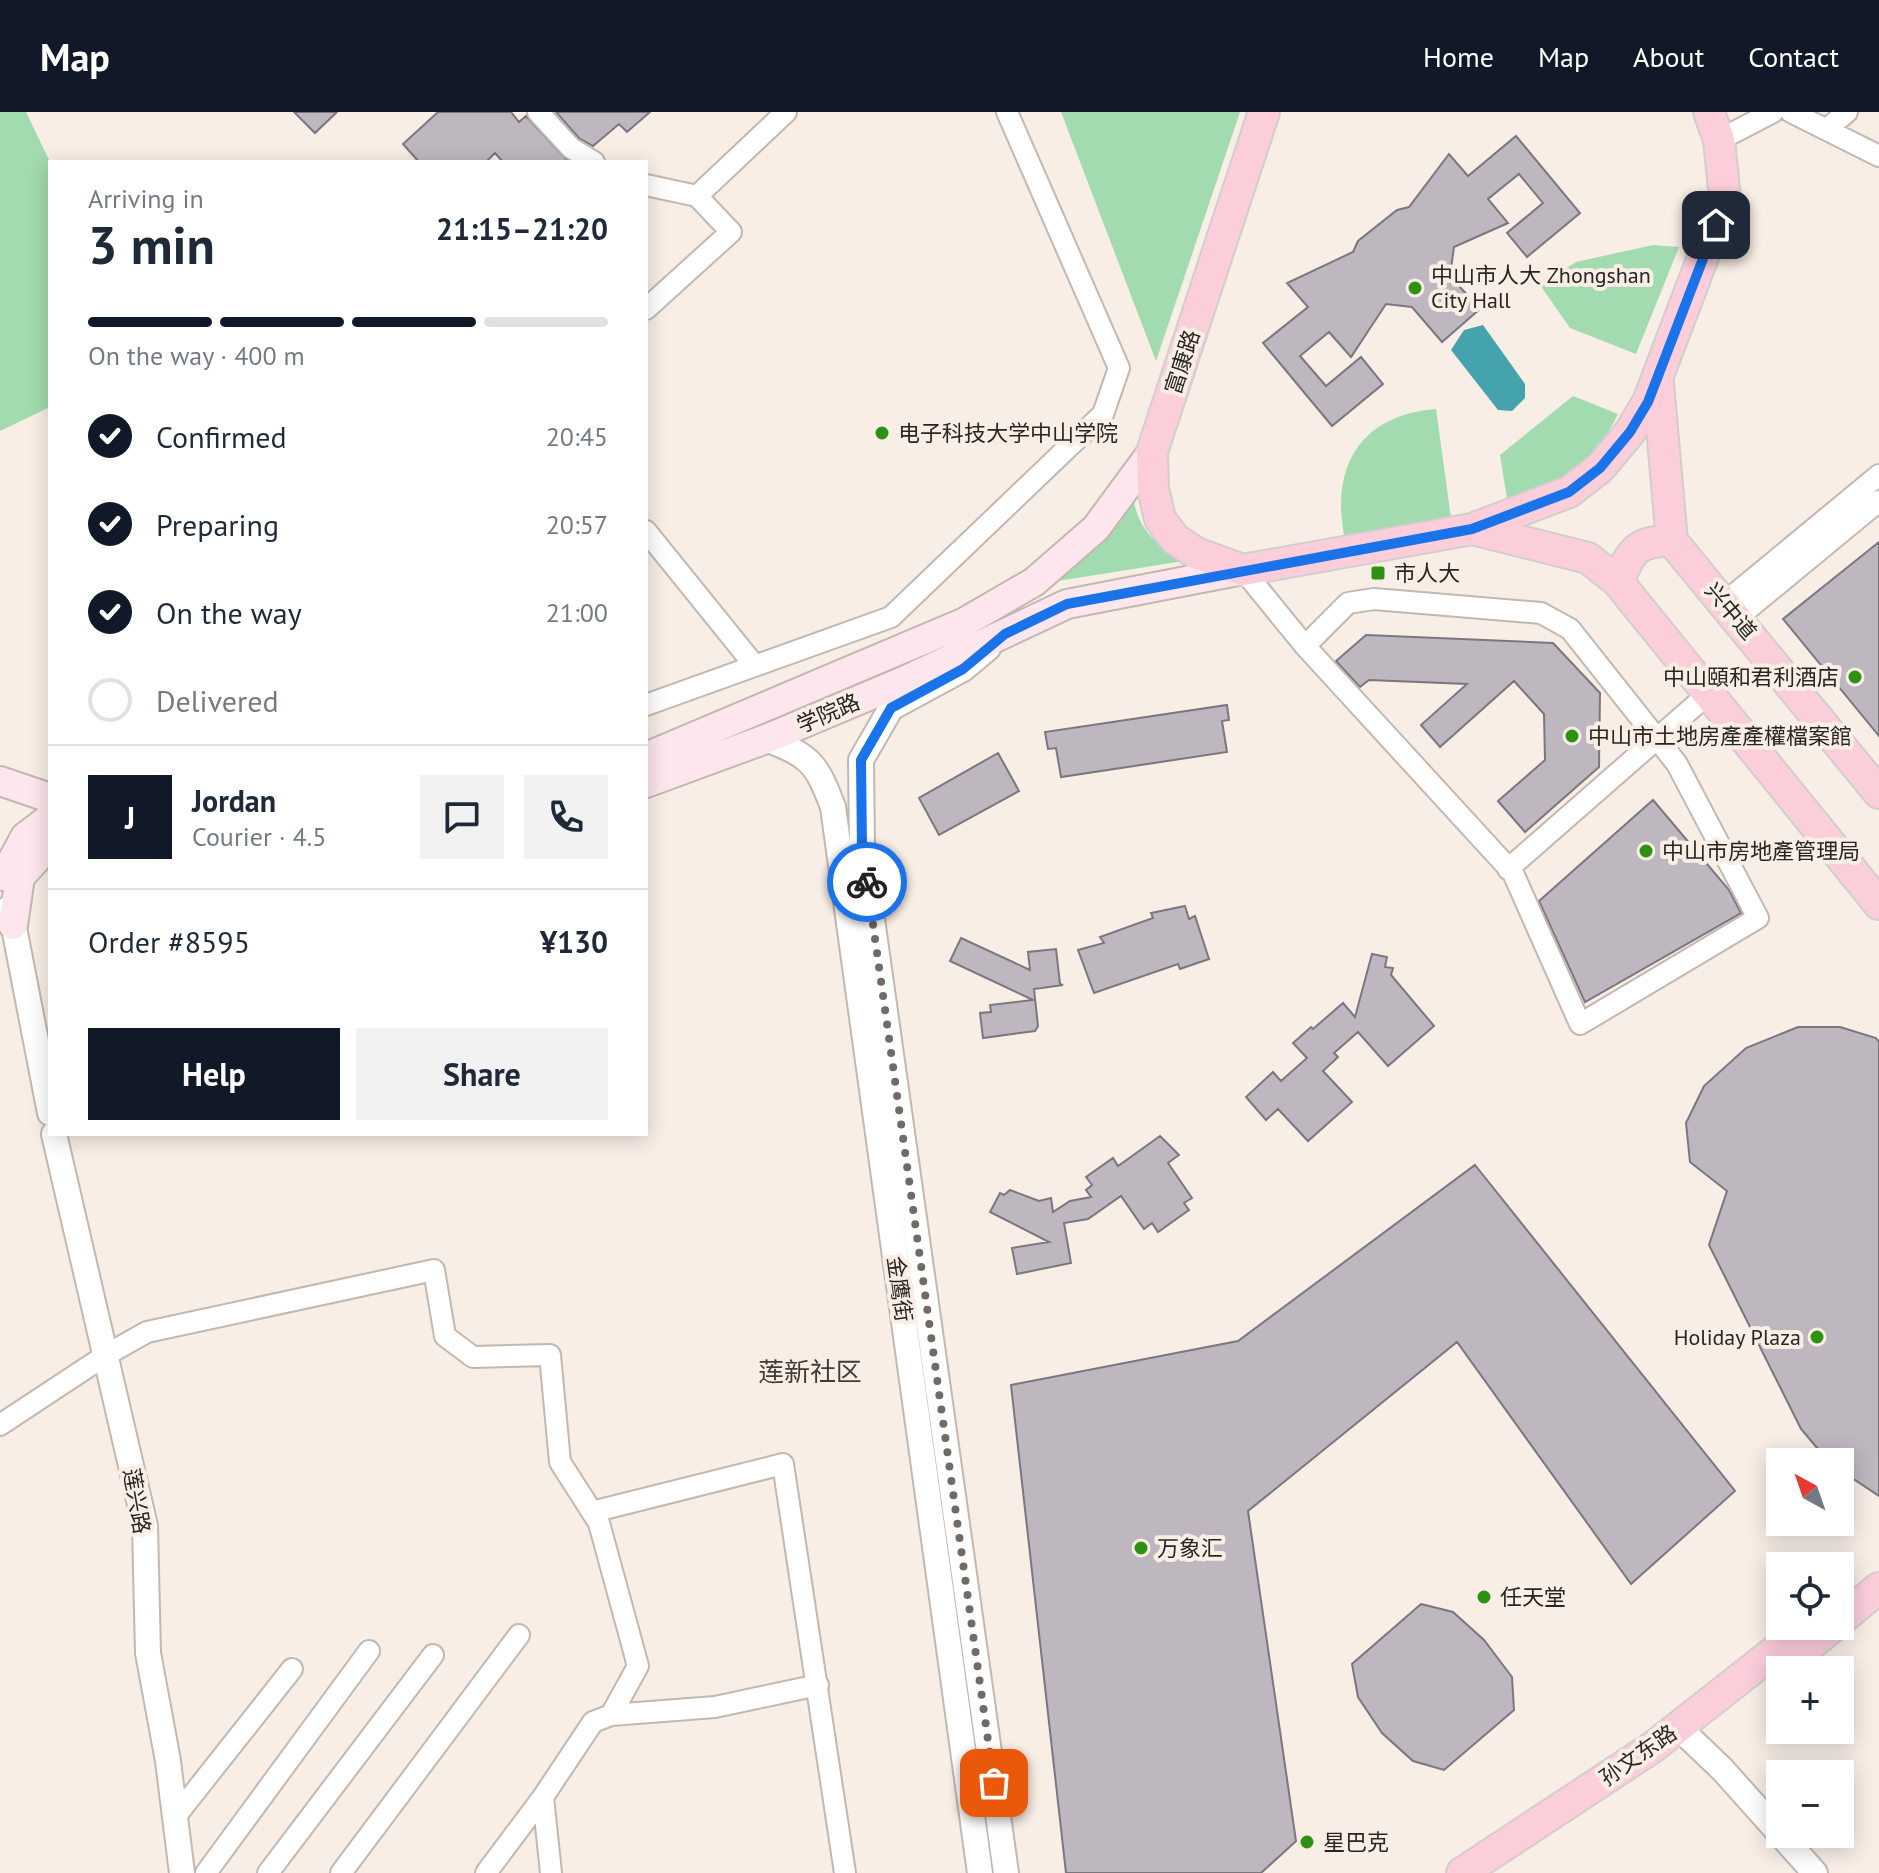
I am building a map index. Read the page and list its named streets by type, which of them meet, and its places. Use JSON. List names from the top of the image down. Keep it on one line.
{"streets":{"main road":["富康路","兴中道","学院路","孙文东路"],"street":["金鹰街","莲兴路"]},"crossings":[["富康路","学院路"],["学院路","金鹰街"]],"districts":["莲新社区"],"places":{"other":["中山市人大 Zhongshan City Hall","电子科技大学中山学院","中山頤和君利酒店","中山市土地房產產權檔案館","中山市房地產管理局","Holiday Plaza","万象汇","任天堂","星巴克"],"transit":["市人大"]},"north":"top left","page":{"header":"Map","nav":["Home","Map","About","Contact"],"heading":["3 min","Arriving in","21:15–21:20"],"panel":["Jordan","Courier · 4.5","Order #8595","¥130"],"bar":"On the way · 400 m","list":[["Confirmed","20:45"],["Preparing","20:57"],["On the way","21:00"],"Delivered"],"round":"J","buttons":["Help","Share"],"map_buttons":["+","−"]}}
